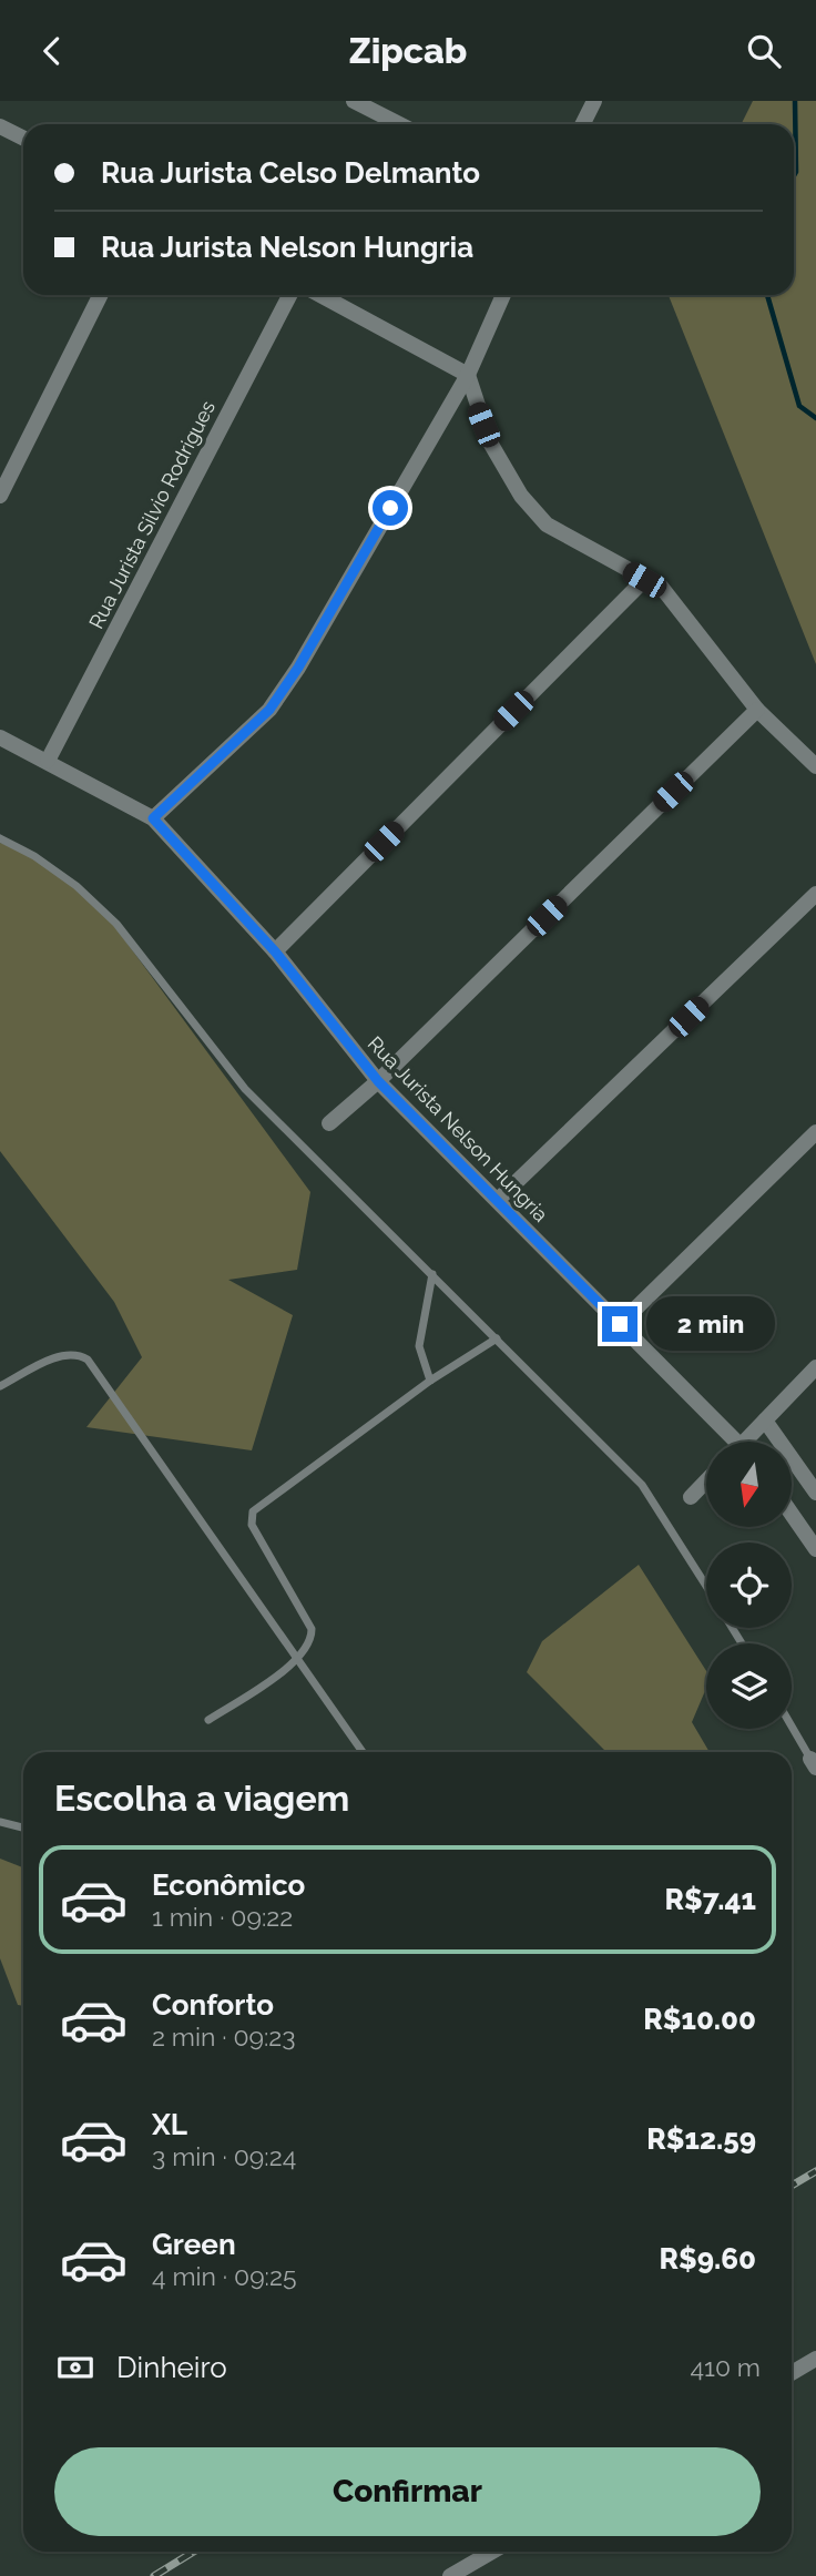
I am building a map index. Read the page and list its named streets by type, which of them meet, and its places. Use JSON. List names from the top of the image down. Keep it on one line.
{"streets":{"street":["Rua Jurista Silvio Rodrigues","Rua Jurista Nelson Hungria"]},"crossings":[["Rua Jurista Silvio Rodrigues","Rua Jurista Nelson Hungria"]],"north":"bottom","page":{"header":"Zipcab","banner":["Rua Jurista Celso Delmanto","Rua Jurista Nelson Hungria"],"bubble":"2 min","heading":"Escolha a viagem","list":[{"name":"Econômico","note":"1 min · 09:22","value":"R$7.41"},{"name":"Conforto","note":"2 min · 09:23","value":"R$10.00"},{"name":"XL","note":"3 min · 09:24","value":"R$12.59"},{"name":"Green","note":"4 min · 09:25","value":"R$9.60"}],"pay":["Dinheiro","410 m"],"buttons":"Confirmar"}}
